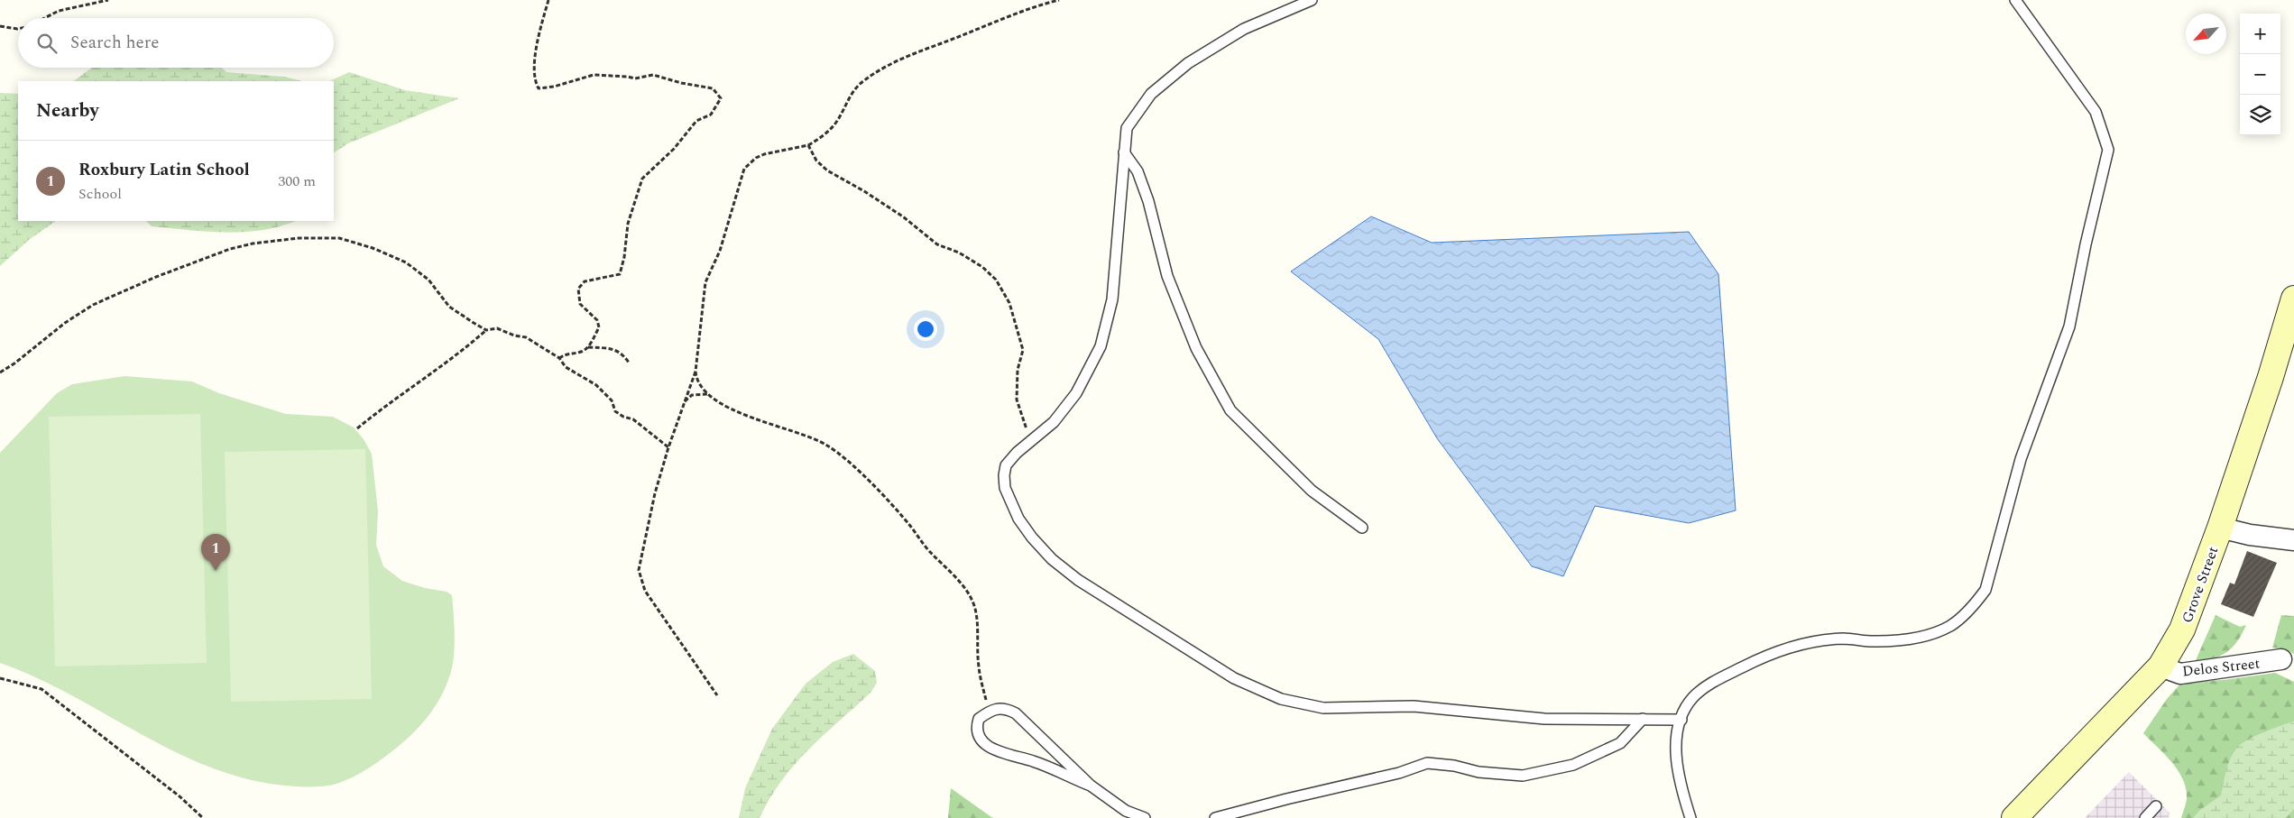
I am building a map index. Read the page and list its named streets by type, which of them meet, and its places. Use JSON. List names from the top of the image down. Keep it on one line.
{"streets":{"main road":["Grove Street"],"street":["Delos Street"]},"crossings":[["Grove Street","Delos Street"]],"north":"bottom left","page":{"map_buttons":["+","−"],"search":"Search here","heading":"Nearby","list":[{"mark":"1","name":"Roxbury Latin School","note":"School","value":"300 m"}],"pins":"1"}}
